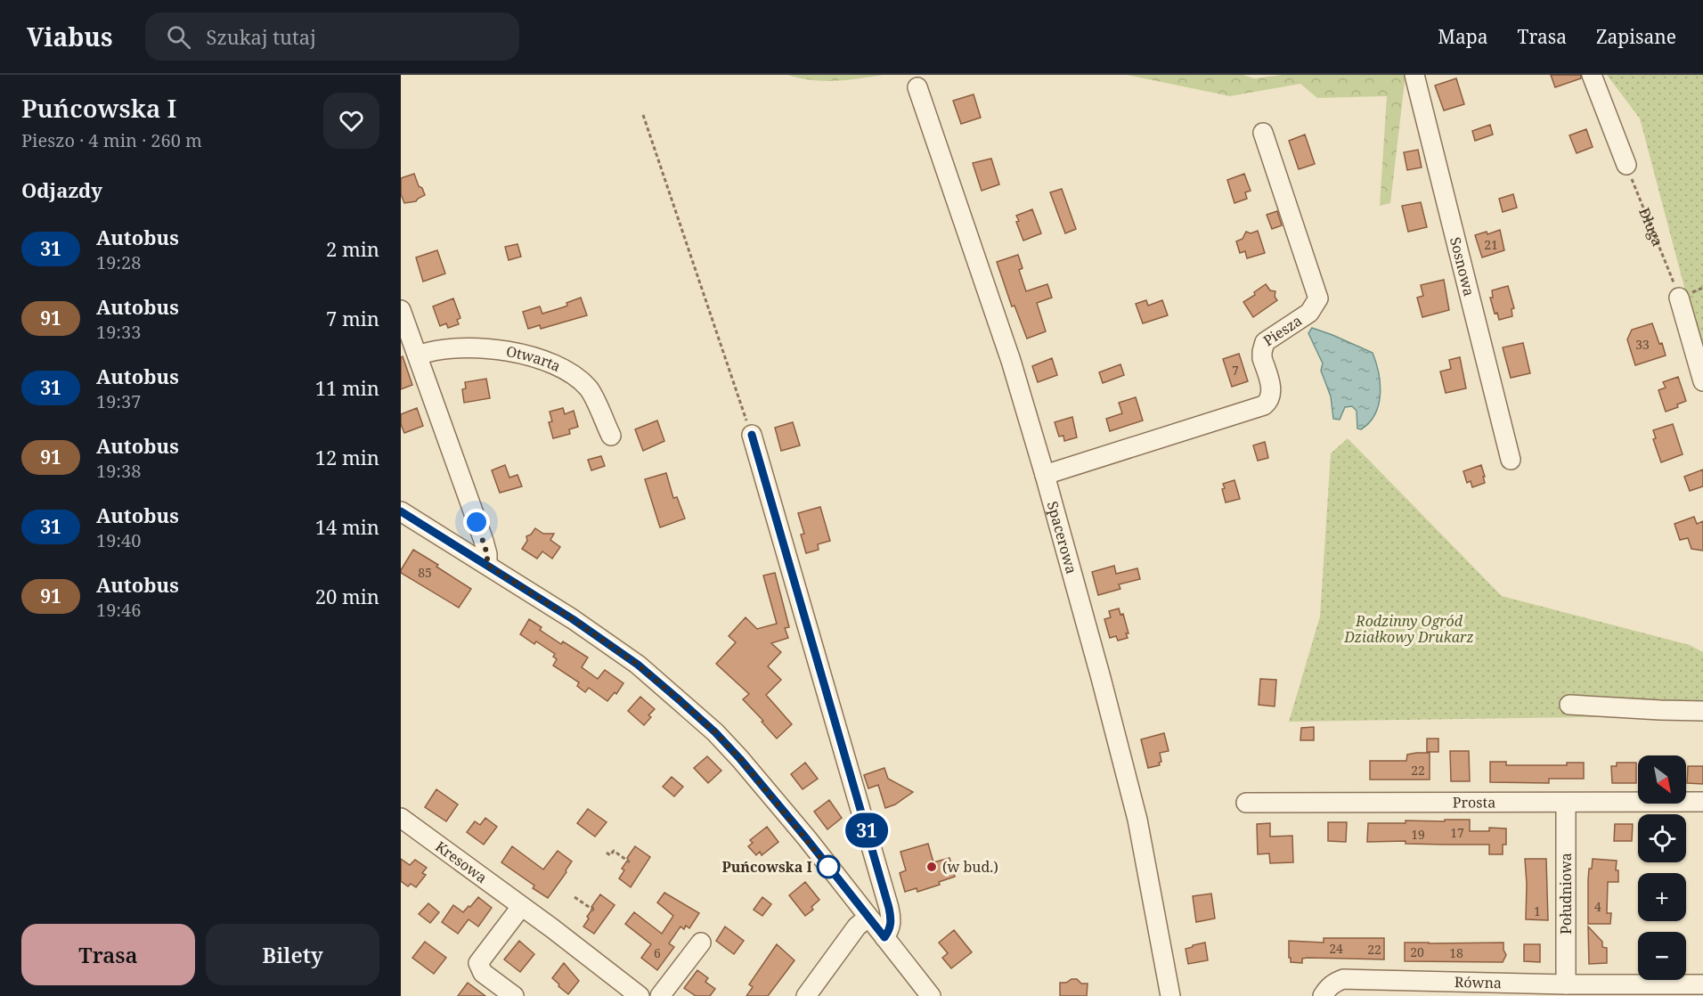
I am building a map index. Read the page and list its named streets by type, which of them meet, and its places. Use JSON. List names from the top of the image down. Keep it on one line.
{"streets":{"street":["Sosnowa","Piesza","Otwarta","Spacerowa","Prosta","Kresowa","Południowa","Równa"],"path":["Długa"]},"crossings":[["Piesza","Spacerowa"],["Prosta","Południowa"],["Południowa","Równa"]],"parks":["Rodzinny Ogród Działkowy Drukarz"],"places":["Puńcowska I","(w bud.)"],"lines":["bus line 31"],"house_numbers":["21","33","7","85","22","17","19","4","1","24","22","20","6","18"],"north":"bottom right","page":{"header":"Viabus","search":"Szukaj tutaj","nav":["Mapa","Trasa","Zapisane"],"heading":[["Puńcowska I","Pieszo · 4 min · 260 m"],"Odjazdy"],"on_map":"31","list":[{"mark":"31","name":"Autobus","note":"19:28","value":"2 min"},{"mark":"91","name":"Autobus","note":"19:33","value":"7 min"},{"mark":"31","name":"Autobus","note":"19:37","value":"11 min"},{"mark":"91","name":"Autobus","note":"19:38","value":"12 min"},{"mark":"31","name":"Autobus","note":"19:40","value":"14 min"},{"mark":"91","name":"Autobus","note":"19:46","value":"20 min"}],"map_buttons":["+","−"],"buttons":["Trasa","Bilety"]}}
